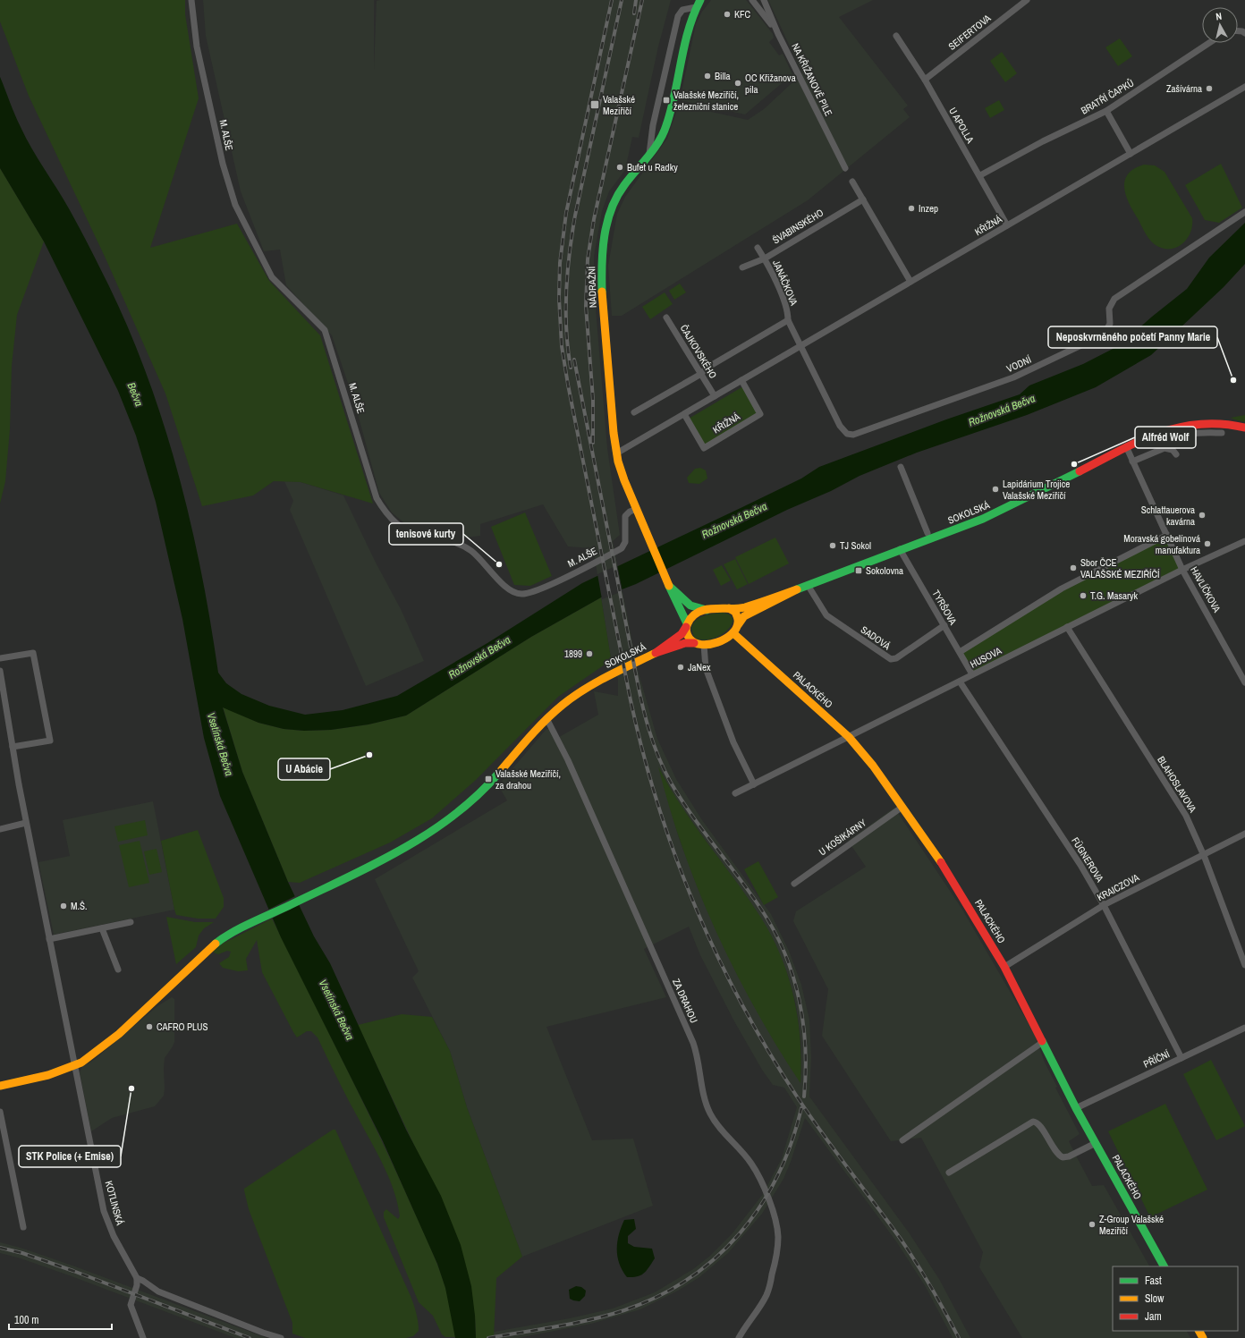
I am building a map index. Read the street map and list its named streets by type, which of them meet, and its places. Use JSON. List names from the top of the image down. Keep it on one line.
{"streets":{"main road":["NÁDRAŽNÍ","SOKOLSKÁ","PALACKÉHO"],"street":["SEIFERTOVA","NA KŘIŽANOVĚ PILE","BRATŘÍ ČAPKŮ","U APOLLA","M. ALŠE","KŘIŽNÁ","ŠVABINSKÉHO","JANÁČKOVA","ČAJKOVSKÉHO","VODNÍ","HAVLÍČKOVA","TYRŠOVA","SADOVÁ","HUSOVA","BLAHOSLAVOVA","U KOŠIKÁRNY","FÜGNEROVA","KRAICZOVA","ZA DRAHOU","PŘÍČNÍ","KOTLINSKÁ"]},"crossings":[["SEIFERTOVA","U APOLLA"],["BRATŘÍ ČAPKŮ","U APOLLA"],["U APOLLA","KŘIŽNÁ"],["M. ALŠE","NÁDRAŽNÍ"],["KŘIŽNÁ","JANÁČKOVA"],["KŘIŽNÁ","NÁDRAŽNÍ"],["KŘIŽNÁ","ČAJKOVSKÉHO"],["KŘIŽNÁ","VODNÍ"],["ŠVABINSKÉHO","JANÁČKOVA"],["JANÁČKOVA","VODNÍ"],["NÁDRAŽNÍ","SOKOLSKÁ"],["NÁDRAŽNÍ","PALACKÉHO"],["SOKOLSKÁ","HAVLÍČKOVA"],["SOKOLSKÁ","TYRŠOVA"],["SOKOLSKÁ","SADOVÁ"],["SOKOLSKÁ","PALACKÉHO"],["SOKOLSKÁ","ZA DRAHOU"],["SOKOLSKÁ","KOTLINSKÁ"],["HAVLÍČKOVA","HUSOVA"],["TYRŠOVA","SADOVÁ"],["TYRŠOVA","HUSOVA"],["HUSOVA","PALACKÉHO"],["HUSOVA","BLAHOSLAVOVA"],["HUSOVA","FÜGNEROVA"],["PALACKÉHO","U KOŠIKÁRNY"],["PALACKÉHO","KRAICZOVA"],["PALACKÉHO","PŘÍČNÍ"],["BLAHOSLAVOVA","KRAICZOVA"],["FÜGNEROVA","KRAICZOVA"],["FÜGNEROVA","PŘÍČNÍ"]],"water":["Bečva","Rožnovská Bečva","Vsetínská Bečva"],"places":{"other":["KFC","Billa","OC Křižanova pila","Zašívárna","Bufet u Radky","Inzep","Neposkvrněného početí Panny Marie","Alfréd Wolf","Lapidárium Trojice Valašské Meziříčí","Schlattauerova kavárna","Moravská gobelínová manufaktura","TJ Sokol","tenisové kurty","Sbor ČCE VALAŠSKÉ MEZIŘÍČÍ","T.G. Masaryk","1899","JaNex","U Abácie","M.Š.","CAFRO PLUS","STK Police (+ Emise)","Z-Group Valašské Meziříčí"],"transit":["Valašské Meziříčí, železniční stanice","Valašské Meziříčí","Sokolovna","Valašské Meziříčí, za drahou"]},"legend":["Fast","Slow","Jam"],"scale_bar":"100 m","north":"top"}
